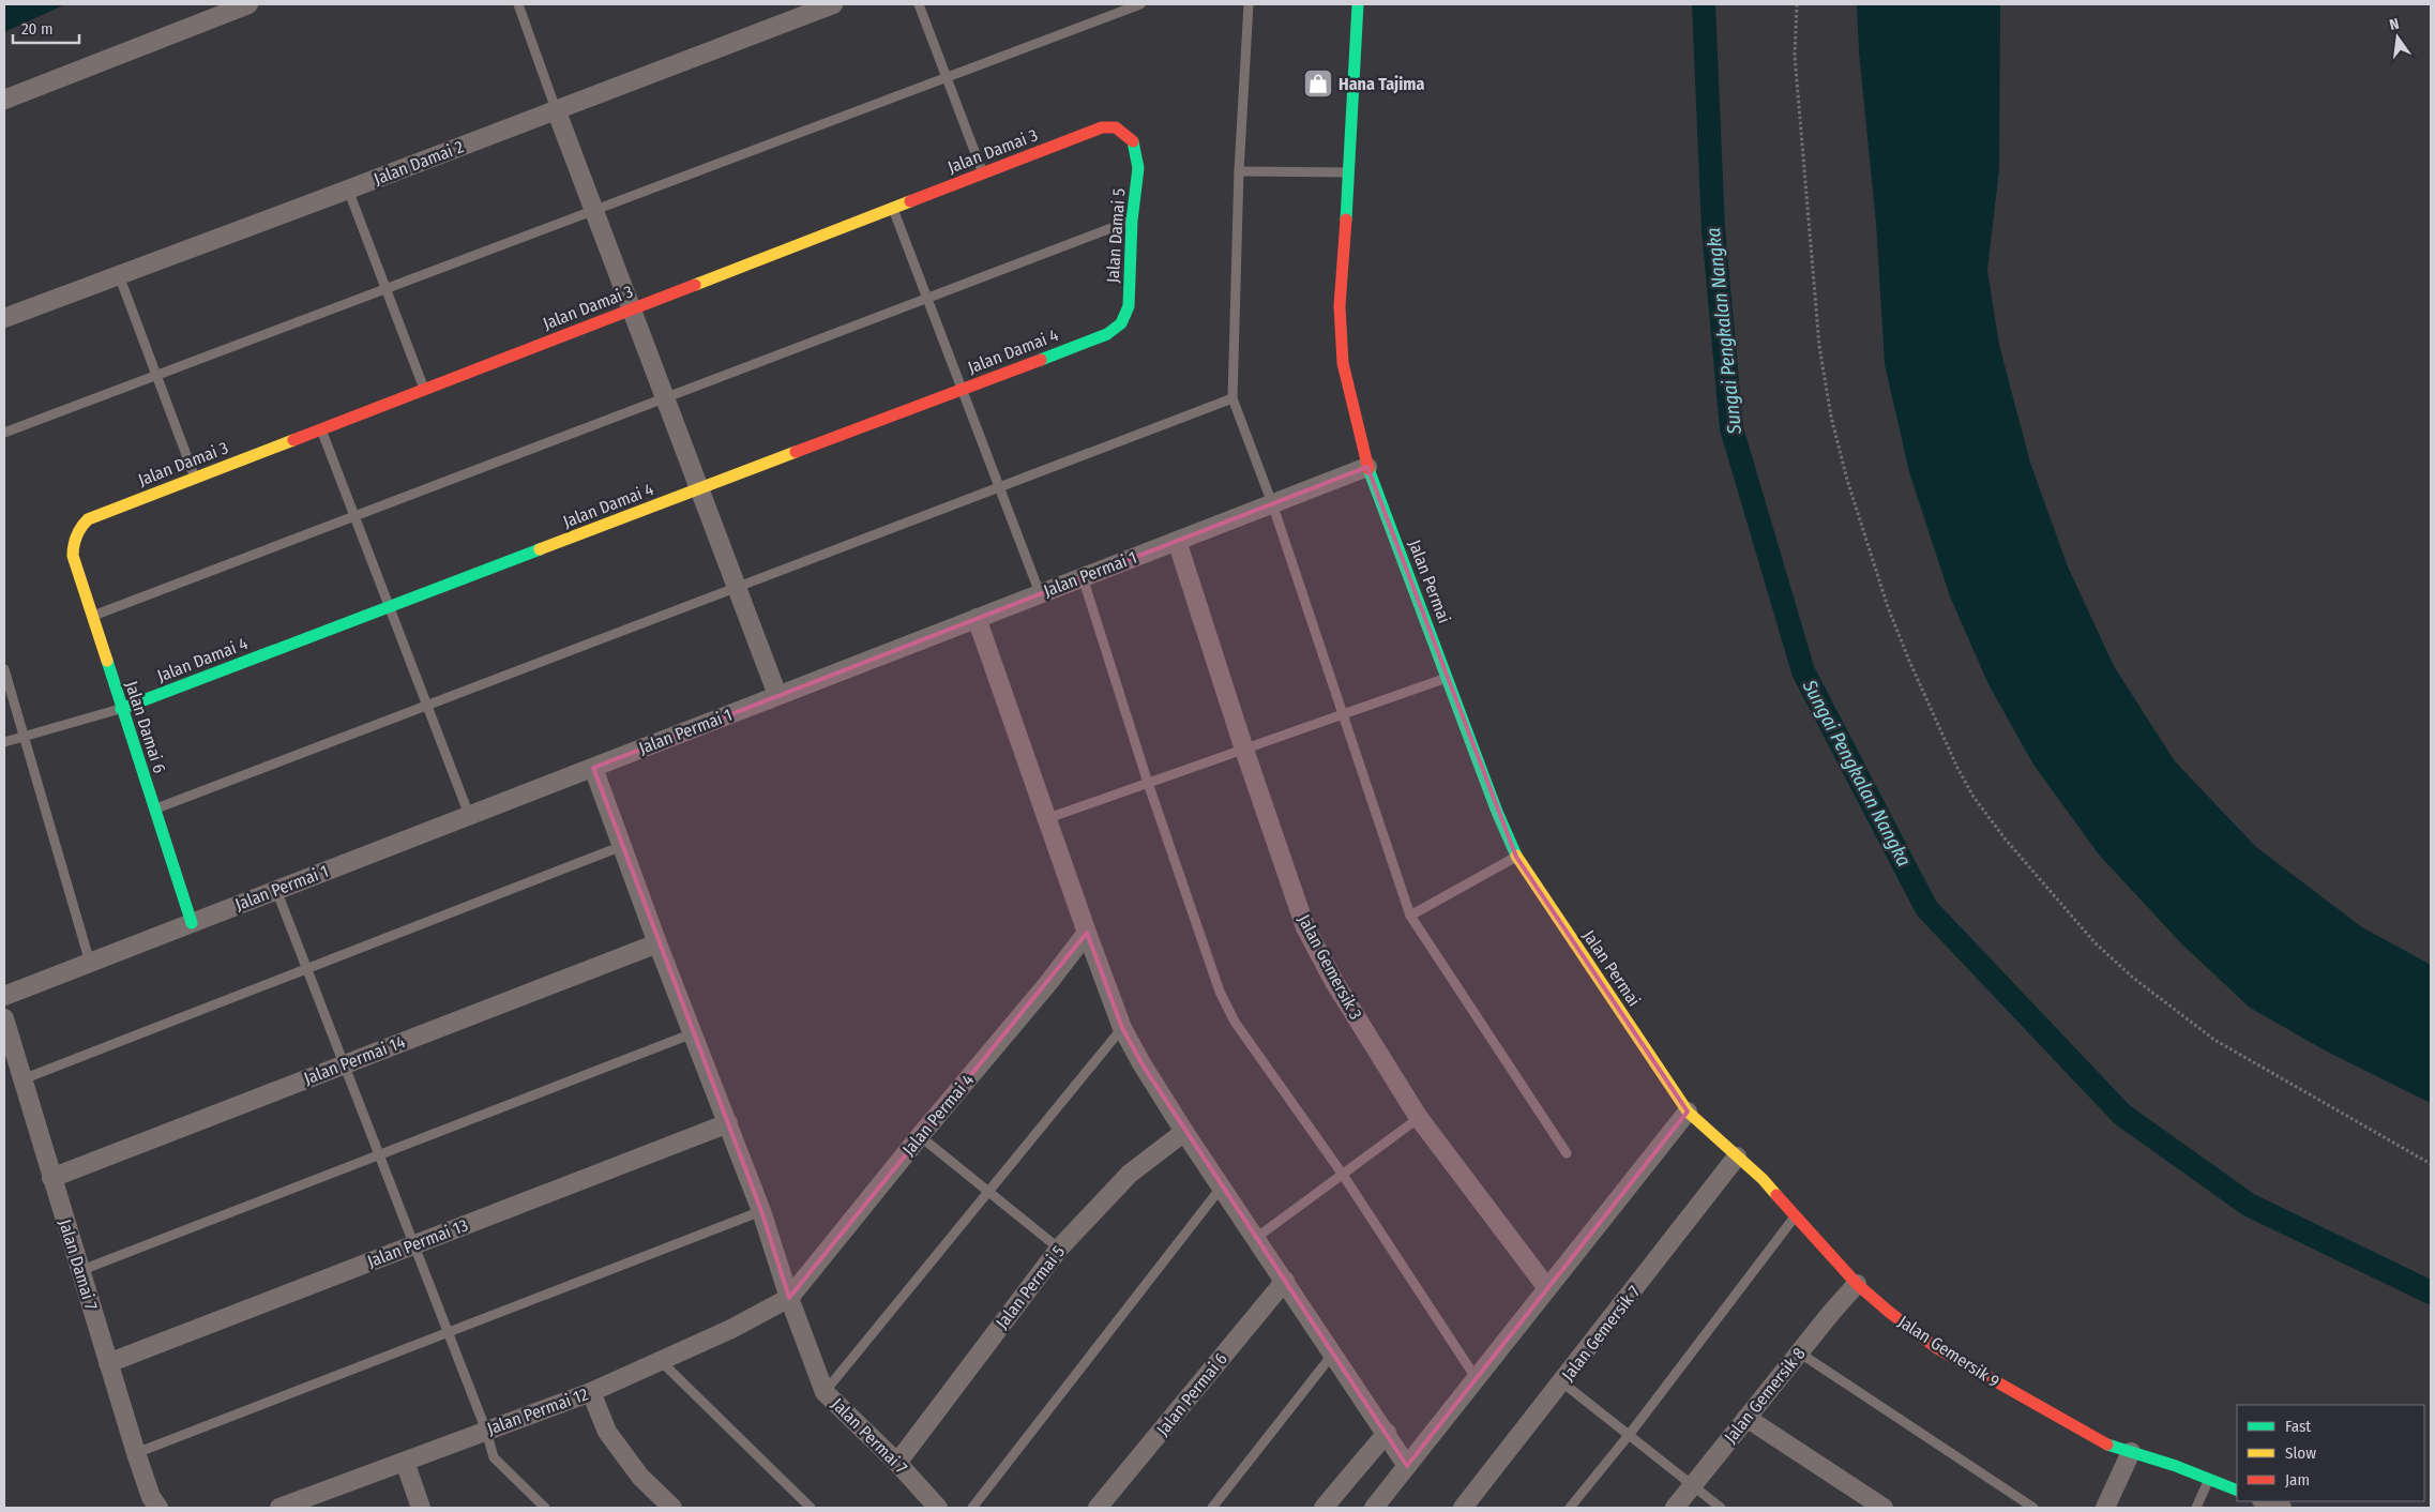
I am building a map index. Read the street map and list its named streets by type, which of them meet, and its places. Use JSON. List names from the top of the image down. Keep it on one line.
{"streets":{"street":["Jalan Damai 3","Jalan Damai 2","Jalan Damai 5","Jalan Damai 4","Jalan Permai 1","Jalan Permai","Jalan Damai 6","Jalan Gemersik 3","Jalan Permai 14","Jalan Permai 4","Jalan Permai 13","Jalan Damai 7","Jalan Permai 5","Jalan Gemersik 7","Jalan Gemersik 9","Jalan Permai 6","Jalan Gemersik 8","Jalan Permai 12","Jalan Permai 7"]},"crossings":[["Jalan Damai 3","Jalan Damai 5"],["Jalan Damai 3","Jalan Damai 6"],["Jalan Damai 5","Jalan Damai 4"],["Jalan Damai 4","Jalan Damai 6"],["Jalan Permai 1","Jalan Permai"],["Jalan Permai 1","Jalan Damai 6"],["Jalan Permai 1","Jalan Gemersik 3"],["Jalan Permai 1","Jalan Permai 7"],["Jalan Permai","Jalan Gemersik 9"],["Jalan Permai 14","Jalan Damai 7"],["Jalan Permai 14","Jalan Permai 7"],["Jalan Permai 4","Jalan Permai 12"],["Jalan Permai 4","Jalan Permai 7"],["Jalan Permai 13","Jalan Damai 7"],["Jalan Permai 13","Jalan Permai 7"],["Jalan Permai 5","Jalan Permai 7"],["Jalan Gemersik 7","Jalan Gemersik 9"],["Jalan Gemersik 9","Jalan Gemersik 8"],["Jalan Permai 12","Jalan Permai 7"]],"water":["Sungai Pengkalan Nangka"],"places":{"shop":["Hana Tajima"]},"legend":["Fast","Slow","Jam"],"scale_bar":"20 m","north":"top"}
